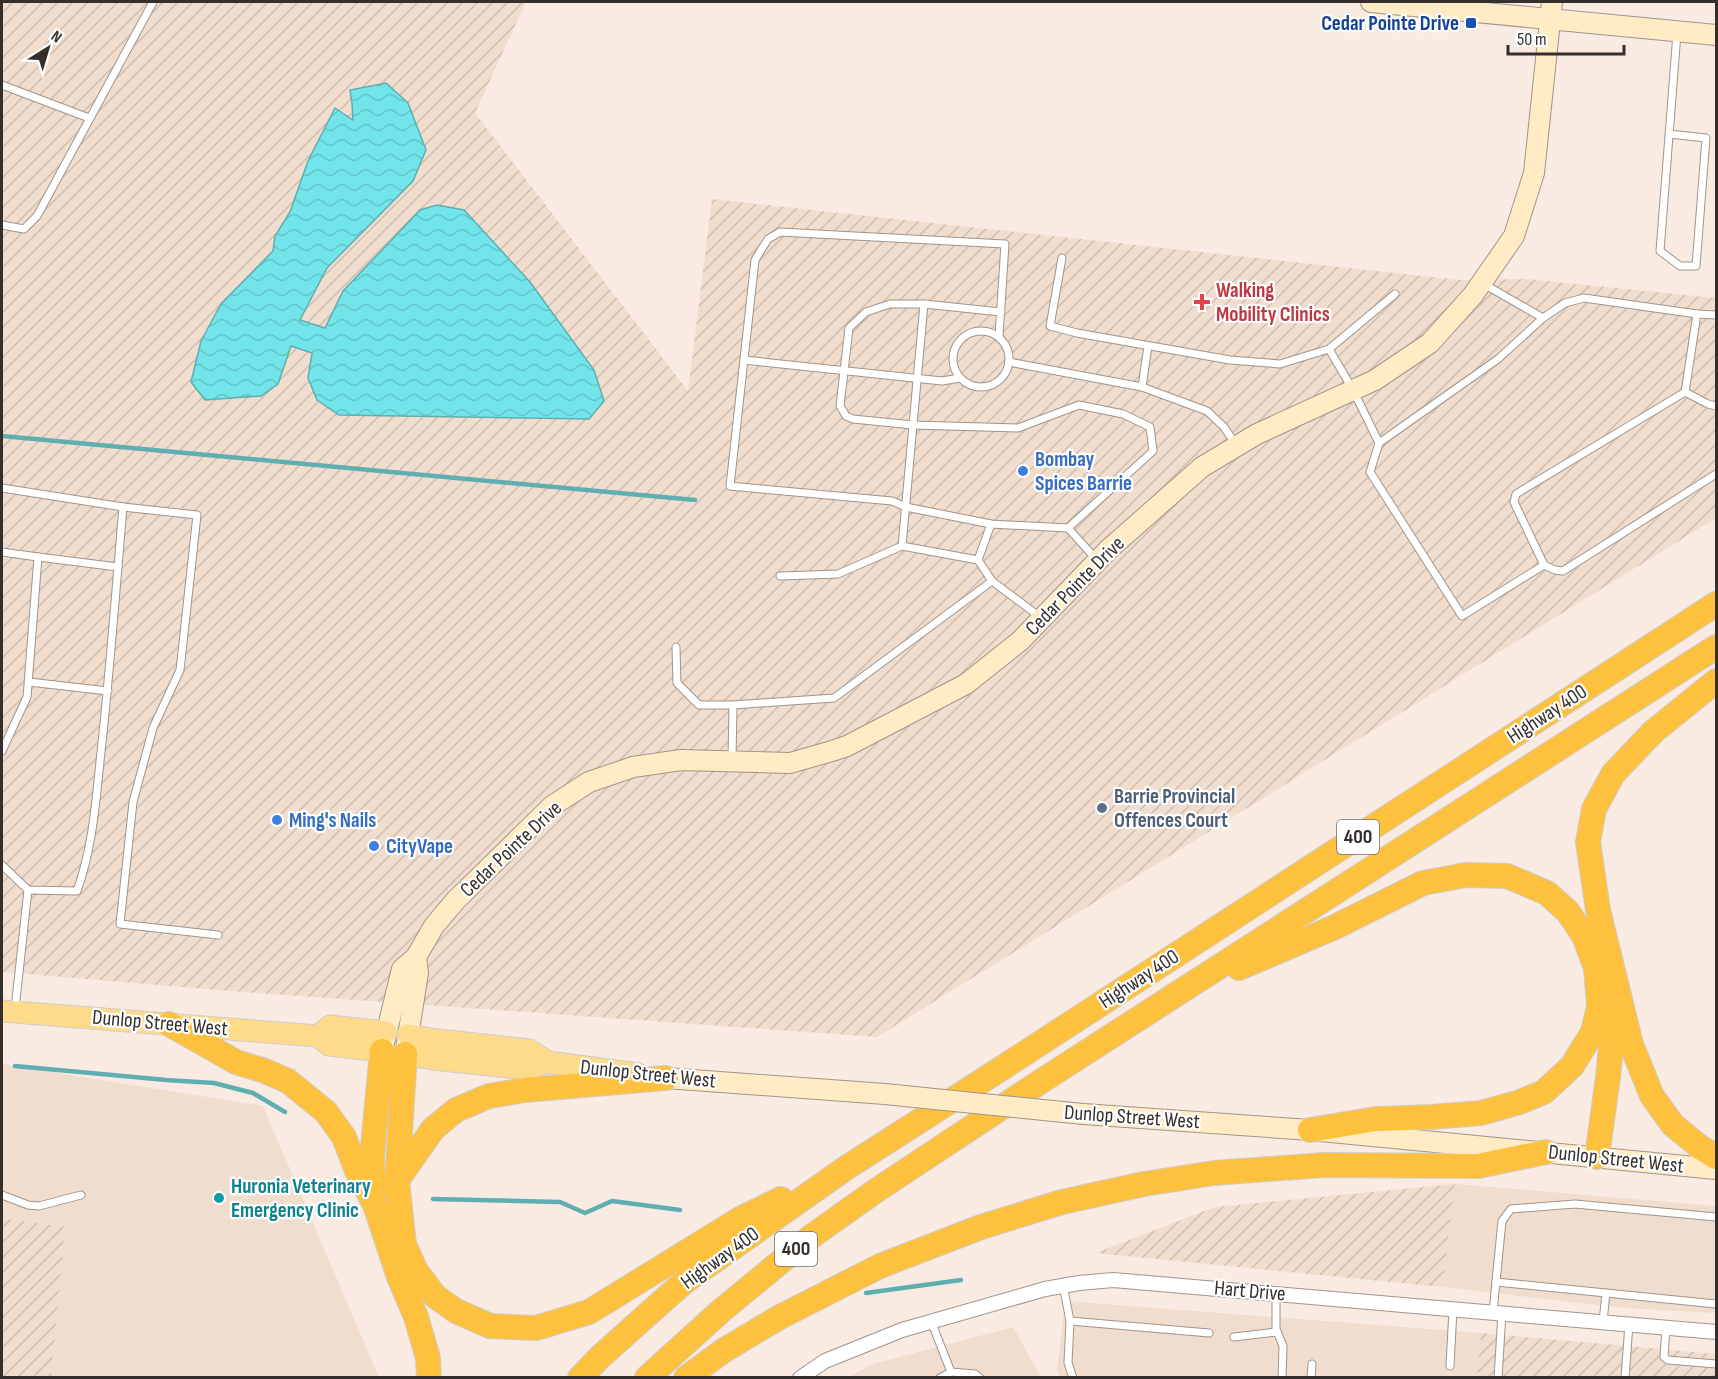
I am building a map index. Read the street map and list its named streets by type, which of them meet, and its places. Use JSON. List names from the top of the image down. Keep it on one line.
{"streets":{"highway":["Highway 400","400"],"main road":["Dunlop Street West"],"street":["Cedar Pointe Drive","Hart Drive"]},"crossings":[["Cedar Pointe Drive","Dunlop Street West"]],"places":{"transit":["Cedar Pointe Drive"],"health":["Walking Mobility Clinics"],"other":["Bombay Spices Barrie","Barrie Provincial Offences Court","Ming's Nails","CityVape","Huronia Veterinary Emergency Clinic"]},"scale_bar":"50 m","north":"top right"}
